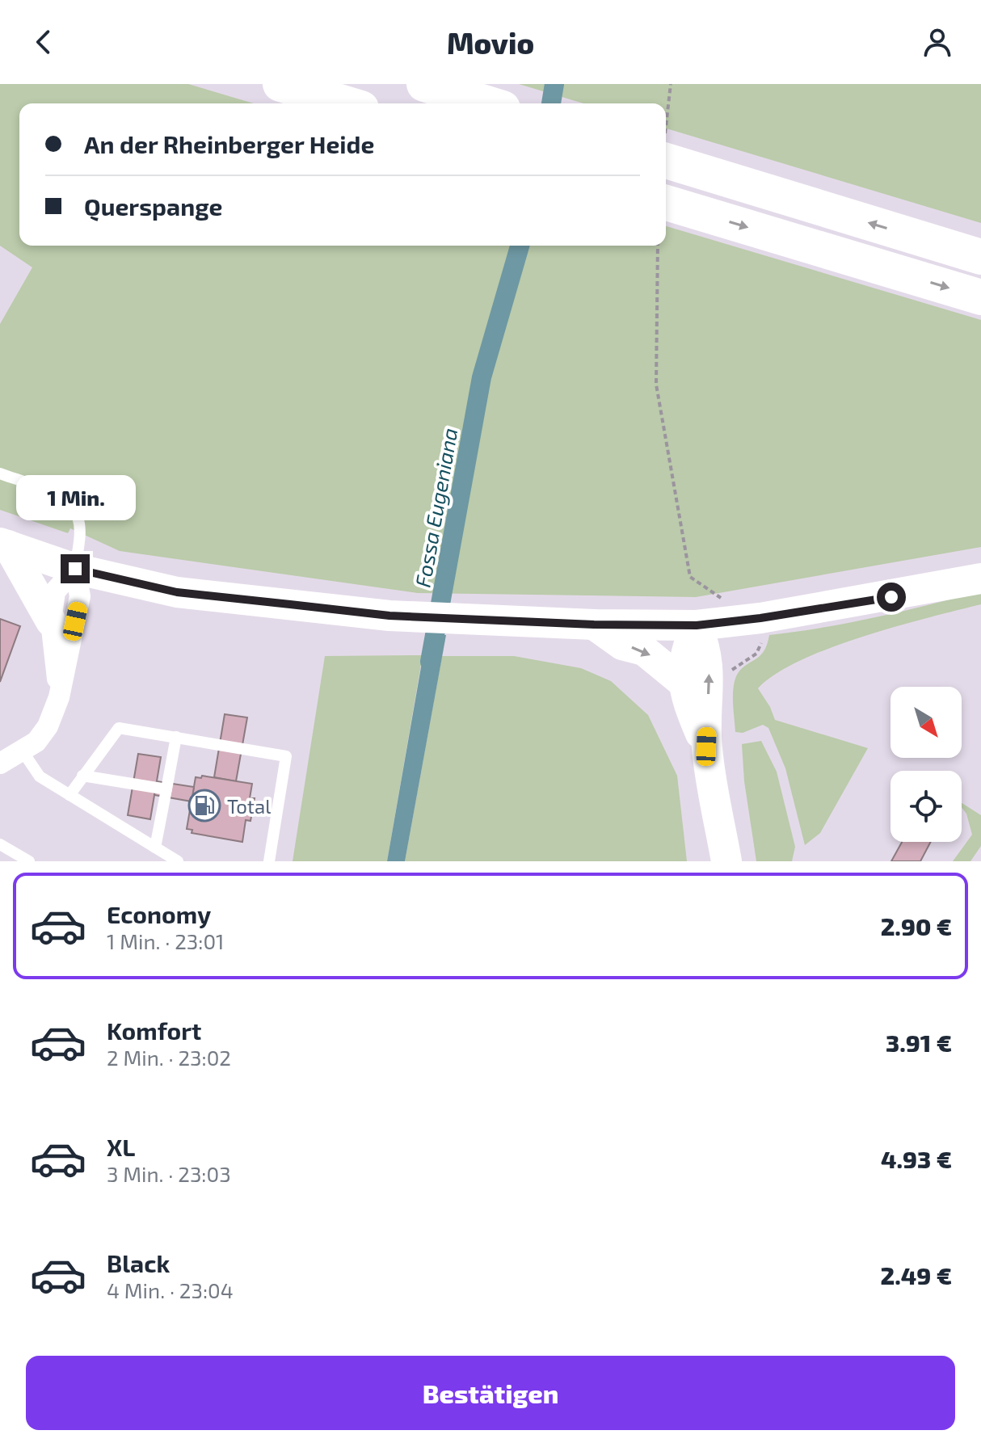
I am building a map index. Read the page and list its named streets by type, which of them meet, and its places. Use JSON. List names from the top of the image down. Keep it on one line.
{"water":["Fossa Eugeniana"],"places":{"fuel station":["Total"]},"north":"bottom right","page":{"header":"Movio","banner":["An der Rheinberger Heide","Querspange"],"bubble":"1 Min.","list":[{"name":"Economy","note":"1 Min. · 23:01","value":"2.90 €"},{"name":"Komfort","note":"2 Min. · 23:02","value":"3.91 €"},{"name":"XL","note":"3 Min. · 23:03","value":"4.93 €"},{"name":"Black","note":"4 Min. · 23:04","value":"2.49 €"}],"buttons":"Bestätigen"}}
